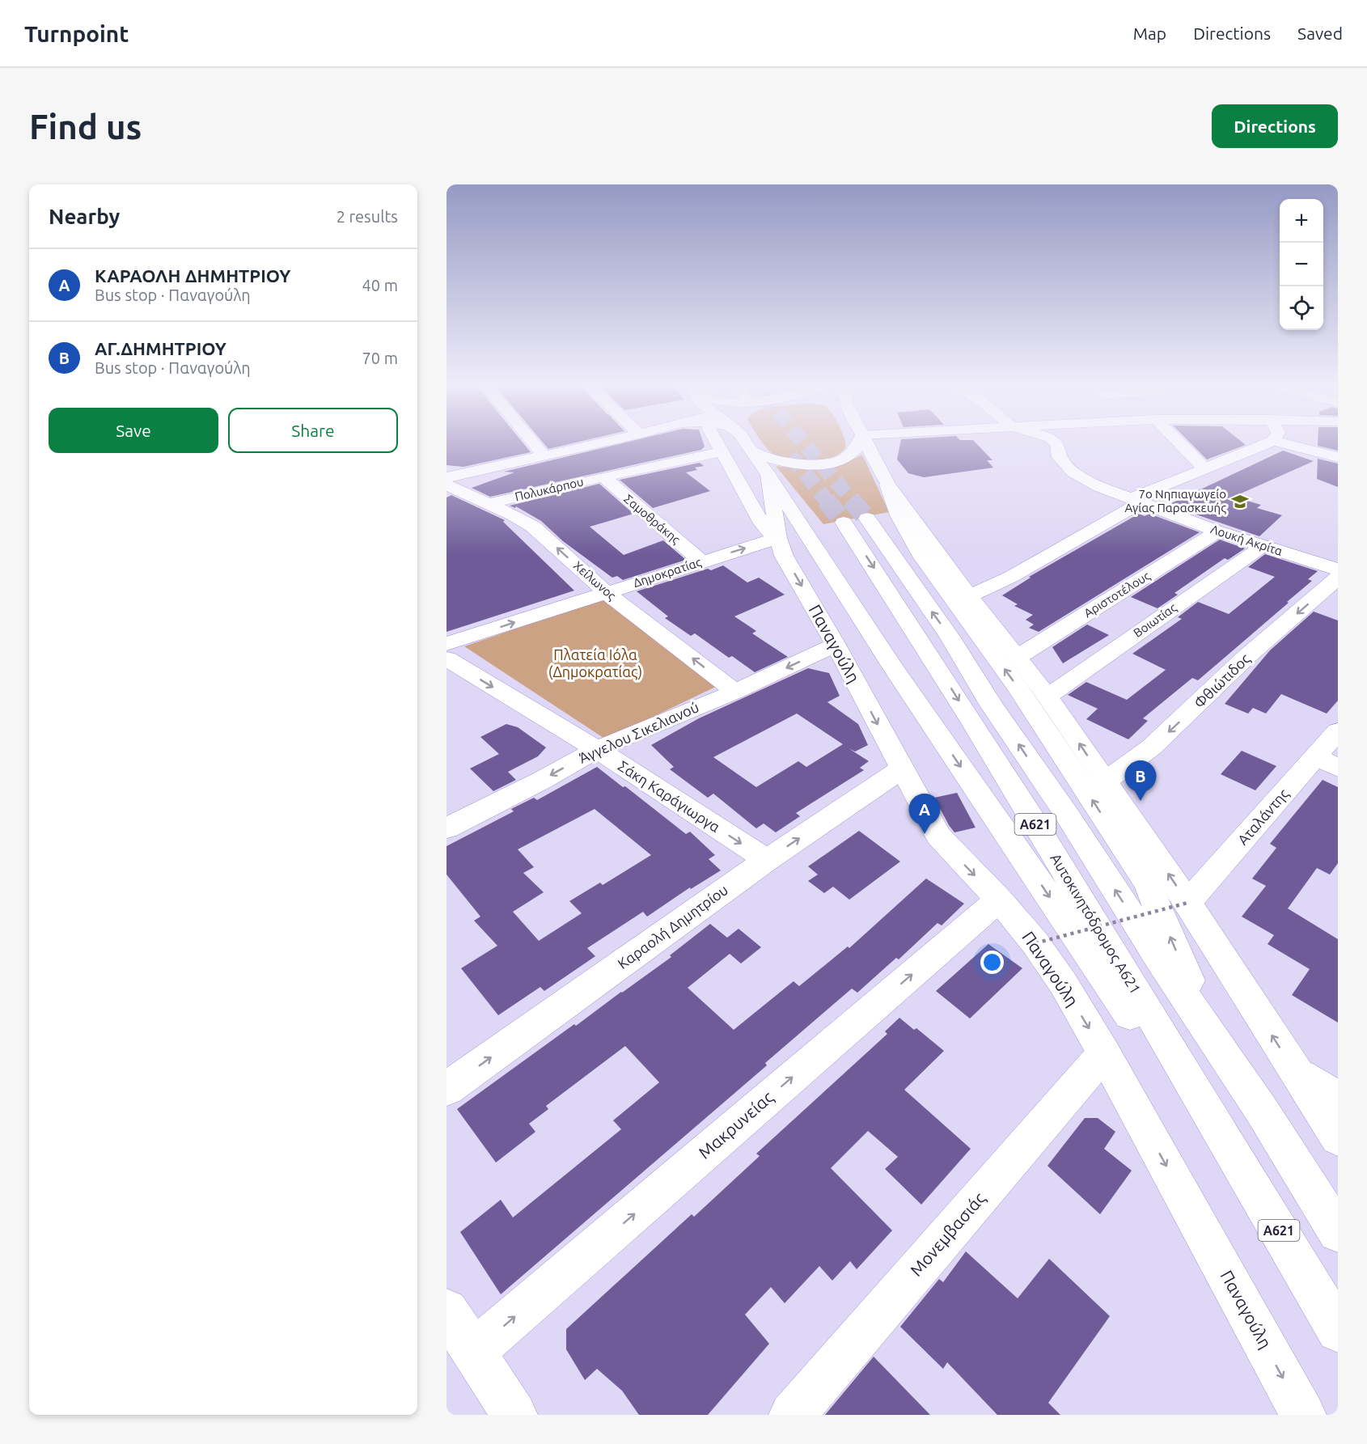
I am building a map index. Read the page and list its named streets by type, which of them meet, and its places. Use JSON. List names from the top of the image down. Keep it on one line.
{"streets":{"main road":["Πολυκάρπου","Σαμοθράκης","Λουκή Ακρίτα","Δημοκρατίας","Χείλωνος","Αριστοτέλους","Βοιωτίας","Παναγούλη","Φθιώτιδος","Άγγελου Σικελιανού","Σάκη Καράγιωργα","Αταλάντης","Α621","Αυτοκινητόδρομος Α621","Καραολή Δημητρίου","Μακρυνείας","Μονεμβασιάς"]},"crossings":[["Πολυκάρπου","Σαμοθράκης"],["Πολυκάρπου","Χείλωνος"],["Σαμοθράκης","Δημοκρατίας"],["Λουκή Ακρίτα","Αριστοτέλους"],["Λουκή Ακρίτα","Βοιωτίας"],["Δημοκρατίας","Χείλωνος"],["Δημοκρατίας","Παναγούλη"],["Χείλωνος","Άγγελου Σικελιανού"],["Παναγούλη","Άγγελου Σικελιανού"],["Παναγούλη","Καραολή Δημητρίου"],["Παναγούλη","Μακρυνείας"],["Παναγούλη","Μονεμβασιάς"],["Άγγελου Σικελιανού","Σάκη Καράγιωργα"],["Σάκη Καράγιωργα","Καραολή Δημητρίου"]],"one_way":["Άγγελου Σικελιανού","Σάκη Καράγιωργα","Καραολή Δημητρίου","Μακρυνείας"],"parks":["Πλατεία Ιόλα (Δημοκρατίας)"],"places":{"school or university":["7ο Νηπιαγωγείο Αγίας Παρασκευής"]},"page":{"header":"Turnpoint","nav":["Map","Directions","Saved"],"buttons":["Directions",["Save","Share"]],"title":"Find us","heading":["Nearby","2 results"],"map_buttons":["+","−"],"list":[{"mark":"A","name":"ΚΑΡΑΟΛΗ ΔΗΜΗΤΡΙΟΥ","note":"Bus stop · Παναγούλη","value":"40 m"},{"mark":"B","name":"ΑΓ.ΔΗΜΗΤΡΙΟΥ","note":"Bus stop · Παναγούλη","value":"70 m"}],"pins":["B","A"]}}
